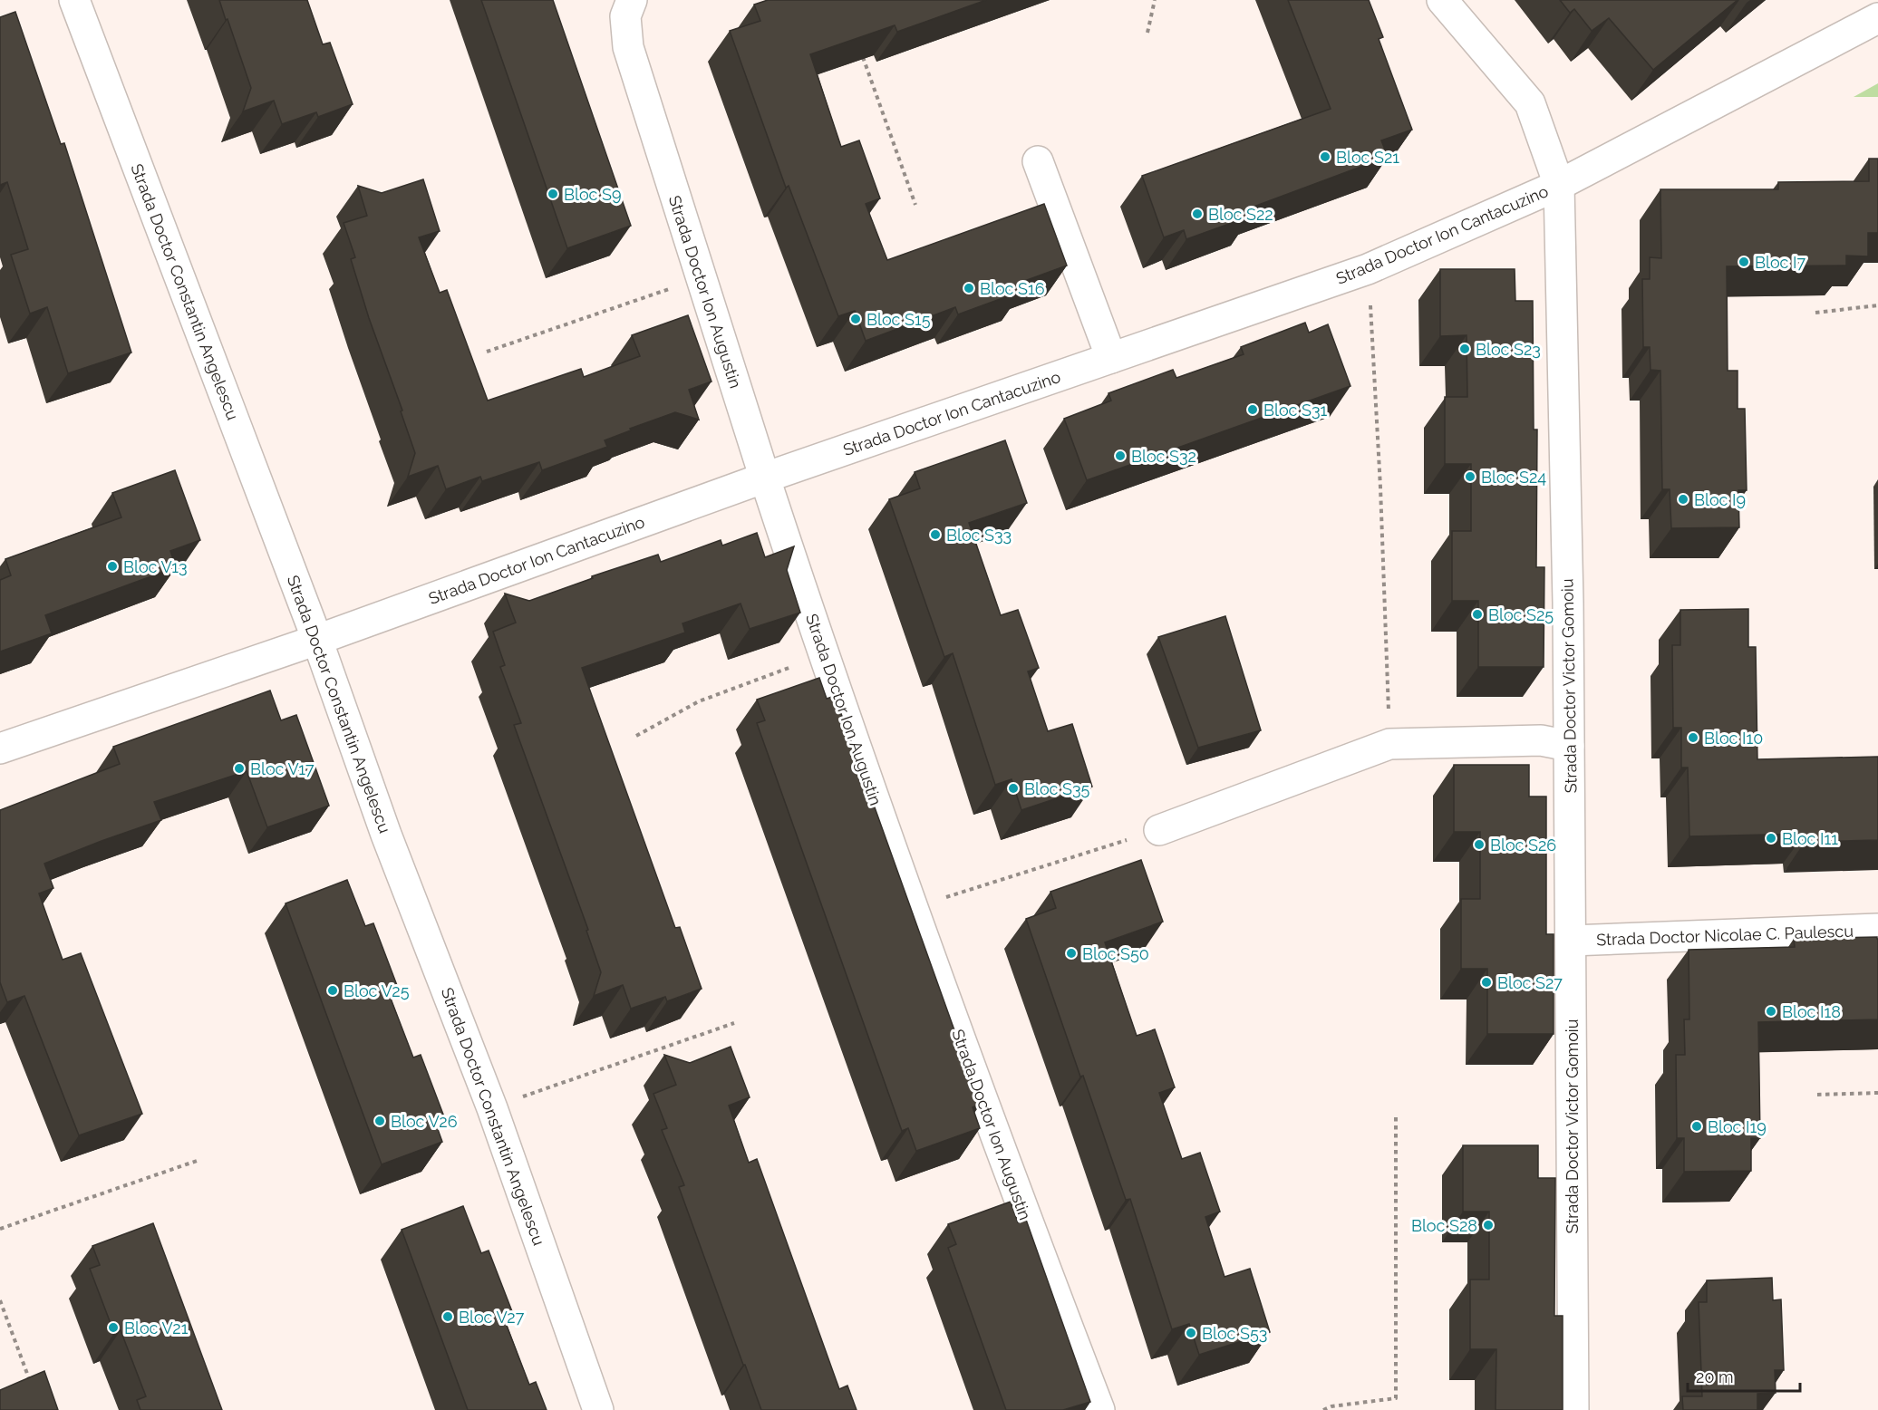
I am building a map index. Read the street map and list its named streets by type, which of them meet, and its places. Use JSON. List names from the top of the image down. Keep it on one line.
{"streets":{"street":["Strada Doctor Ion Cantacuzino","Strada Doctor Constantin Angelescu","Strada Doctor Ion Augustin","Strada Doctor Victor Gomoiu","Strada Doctor Nicolae C. Paulescu"]},"crossings":[["Strada Doctor Ion Cantacuzino","Strada Doctor Constantin Angelescu"],["Strada Doctor Ion Cantacuzino","Strada Doctor Ion Augustin"],["Strada Doctor Ion Cantacuzino","Strada Doctor Victor Gomoiu"],["Strada Doctor Victor Gomoiu","Strada Doctor Nicolae C. Paulescu"]],"places":["Bloc S21","Bloc S9","Bloc S22","Bloc I7","Bloc S16","Bloc S15","Bloc S23","Bloc S31","Bloc S32","Bloc S24","Bloc I9","Bloc S33","Bloc V13","Bloc S25","Bloc I10","Bloc V17","Bloc S35","Bloc I11","Bloc S26","Bloc S50","Bloc S27","Bloc V25","Bloc I18","Bloc V26","Bloc I19","Bloc S28","Bloc V27","Bloc V21","Bloc S53"],"scale_bar":"20 m"}
